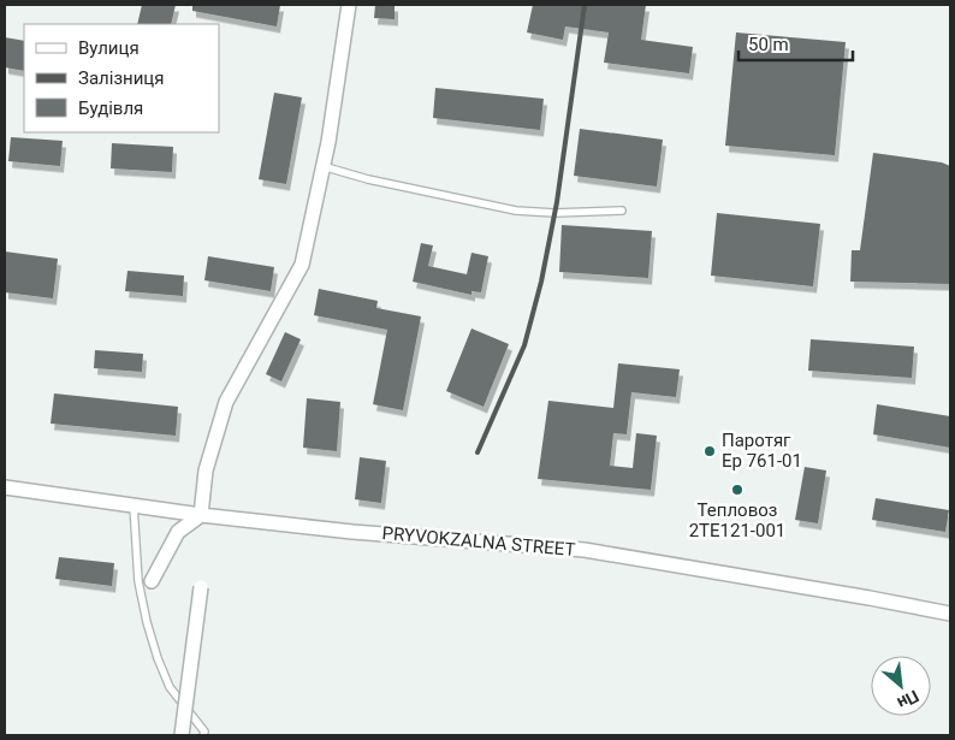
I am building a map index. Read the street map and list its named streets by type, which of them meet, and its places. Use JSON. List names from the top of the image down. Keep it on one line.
{"streets":{"street":["PRYVOKZALNA STREET"]},"places":["Паротяг Ер 761-01","Тепловоз 2ТЕ121-001"],"legend":["Вулиця","Залізниця","Будівля"],"scale_bar":"50 m","north":"bottom right"}
